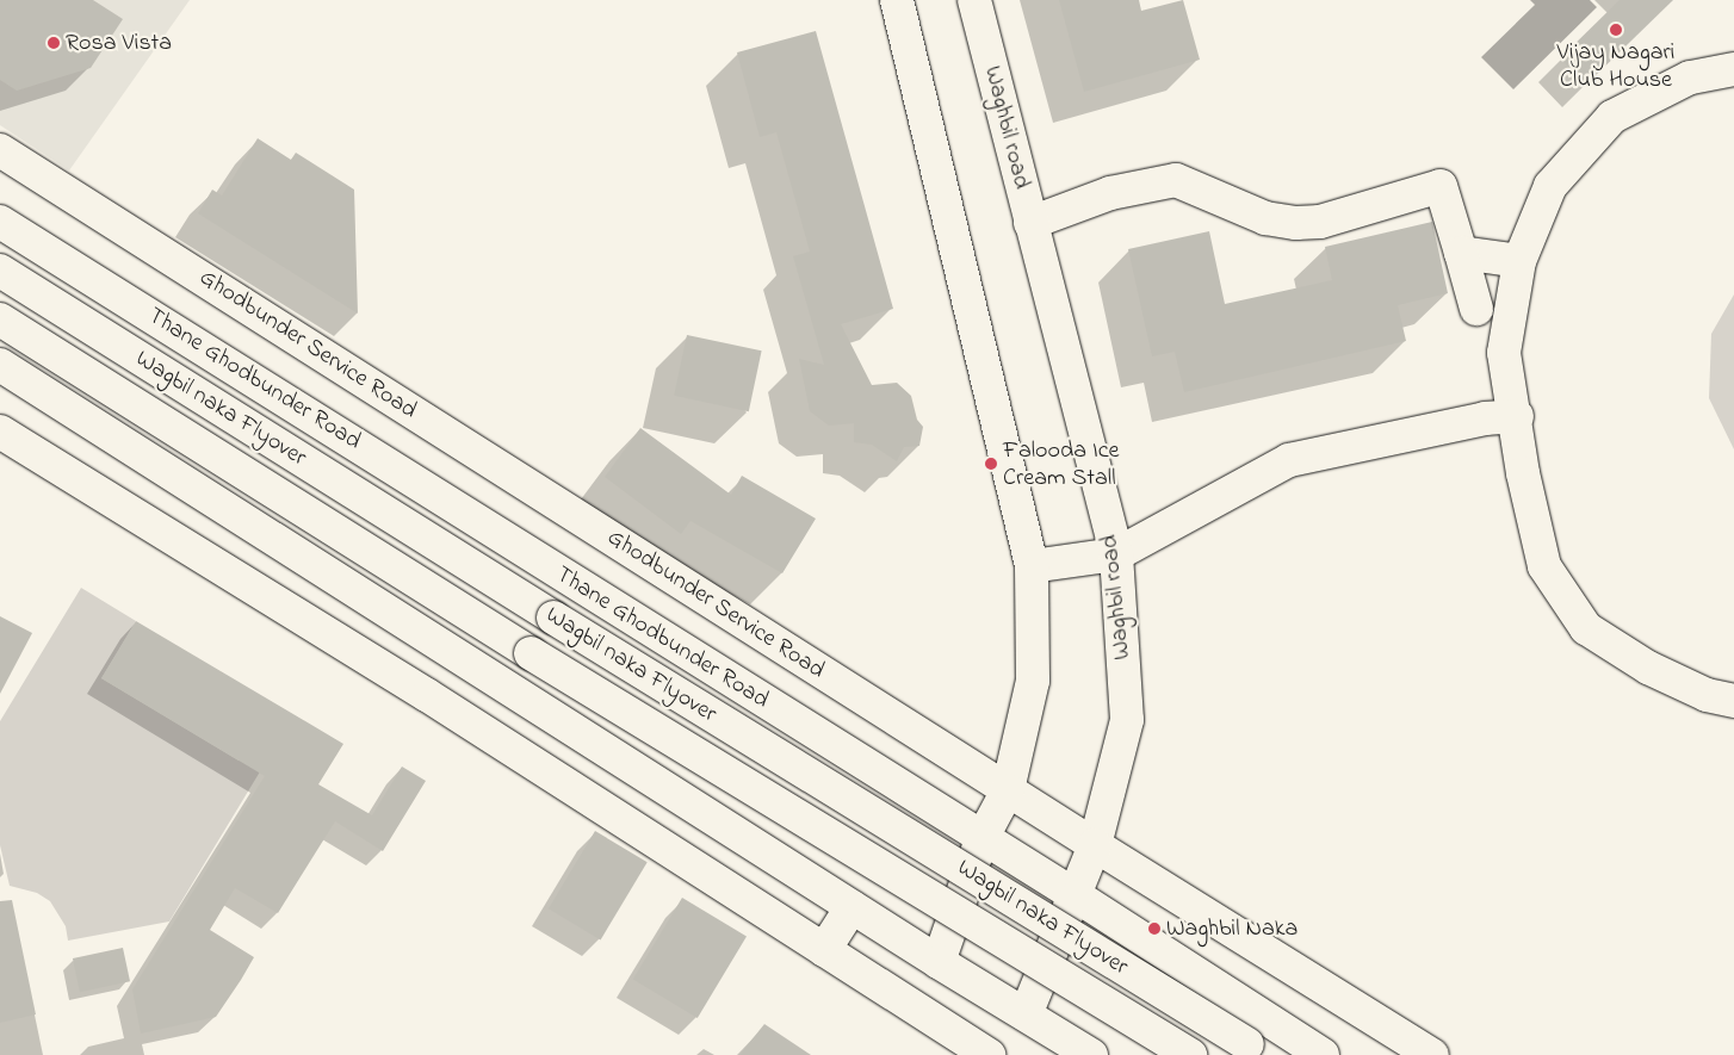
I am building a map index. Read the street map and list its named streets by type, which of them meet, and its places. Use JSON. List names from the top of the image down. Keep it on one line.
{"streets":{"main road":["Waghbil road","Ghodbunder Service Road","Thane Ghodbunder Road","Wagbil naka Flyover"]},"crossings":[["Waghbil road","Ghodbunder Service Road"],["Waghbil road","Thane Ghodbunder Road"]],"places":["Vijay Nagari Club House","Rosa Vista","Falooda Ice Cream Stall","Waghbil Naka"]}
